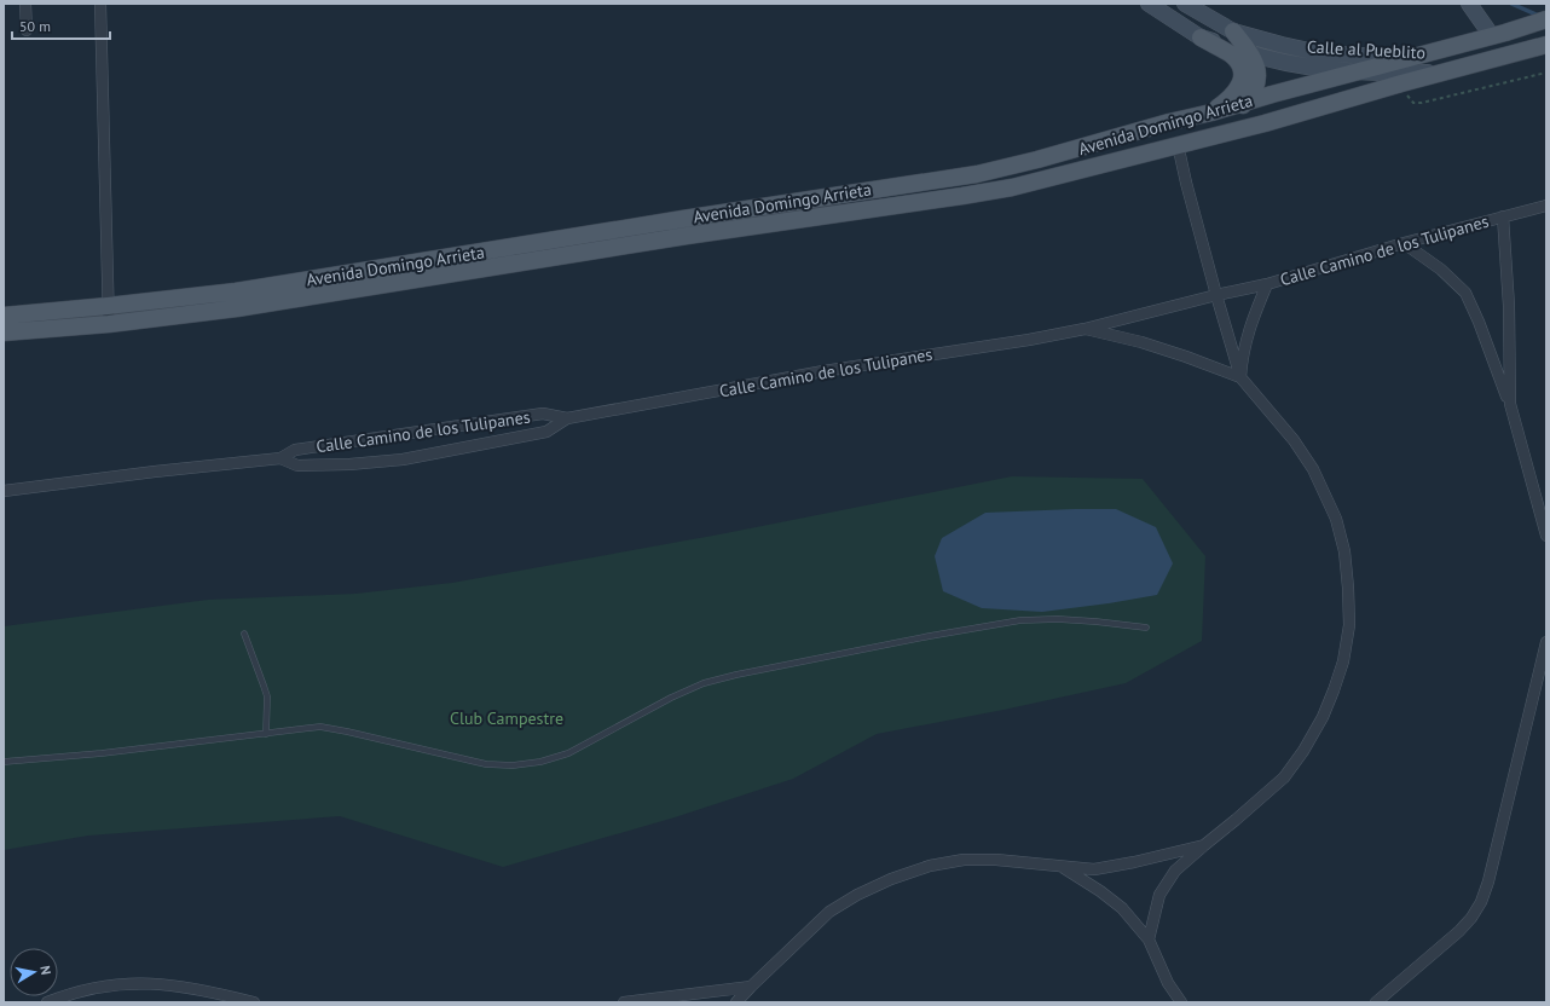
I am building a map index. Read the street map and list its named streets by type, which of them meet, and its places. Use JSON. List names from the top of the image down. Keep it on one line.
{"streets":{"main road":["Calle al Pueblito","Avenida Domingo Arrieta"],"street":["Calle Camino de los Tulipanes"]},"crossings":[["Calle al Pueblito","Avenida Domingo Arrieta"],["Avenida Domingo Arrieta","Calle Camino de los Tulipanes"]],"parks":["Club Campestre"],"scale_bar":"50 m","north":"right"}
